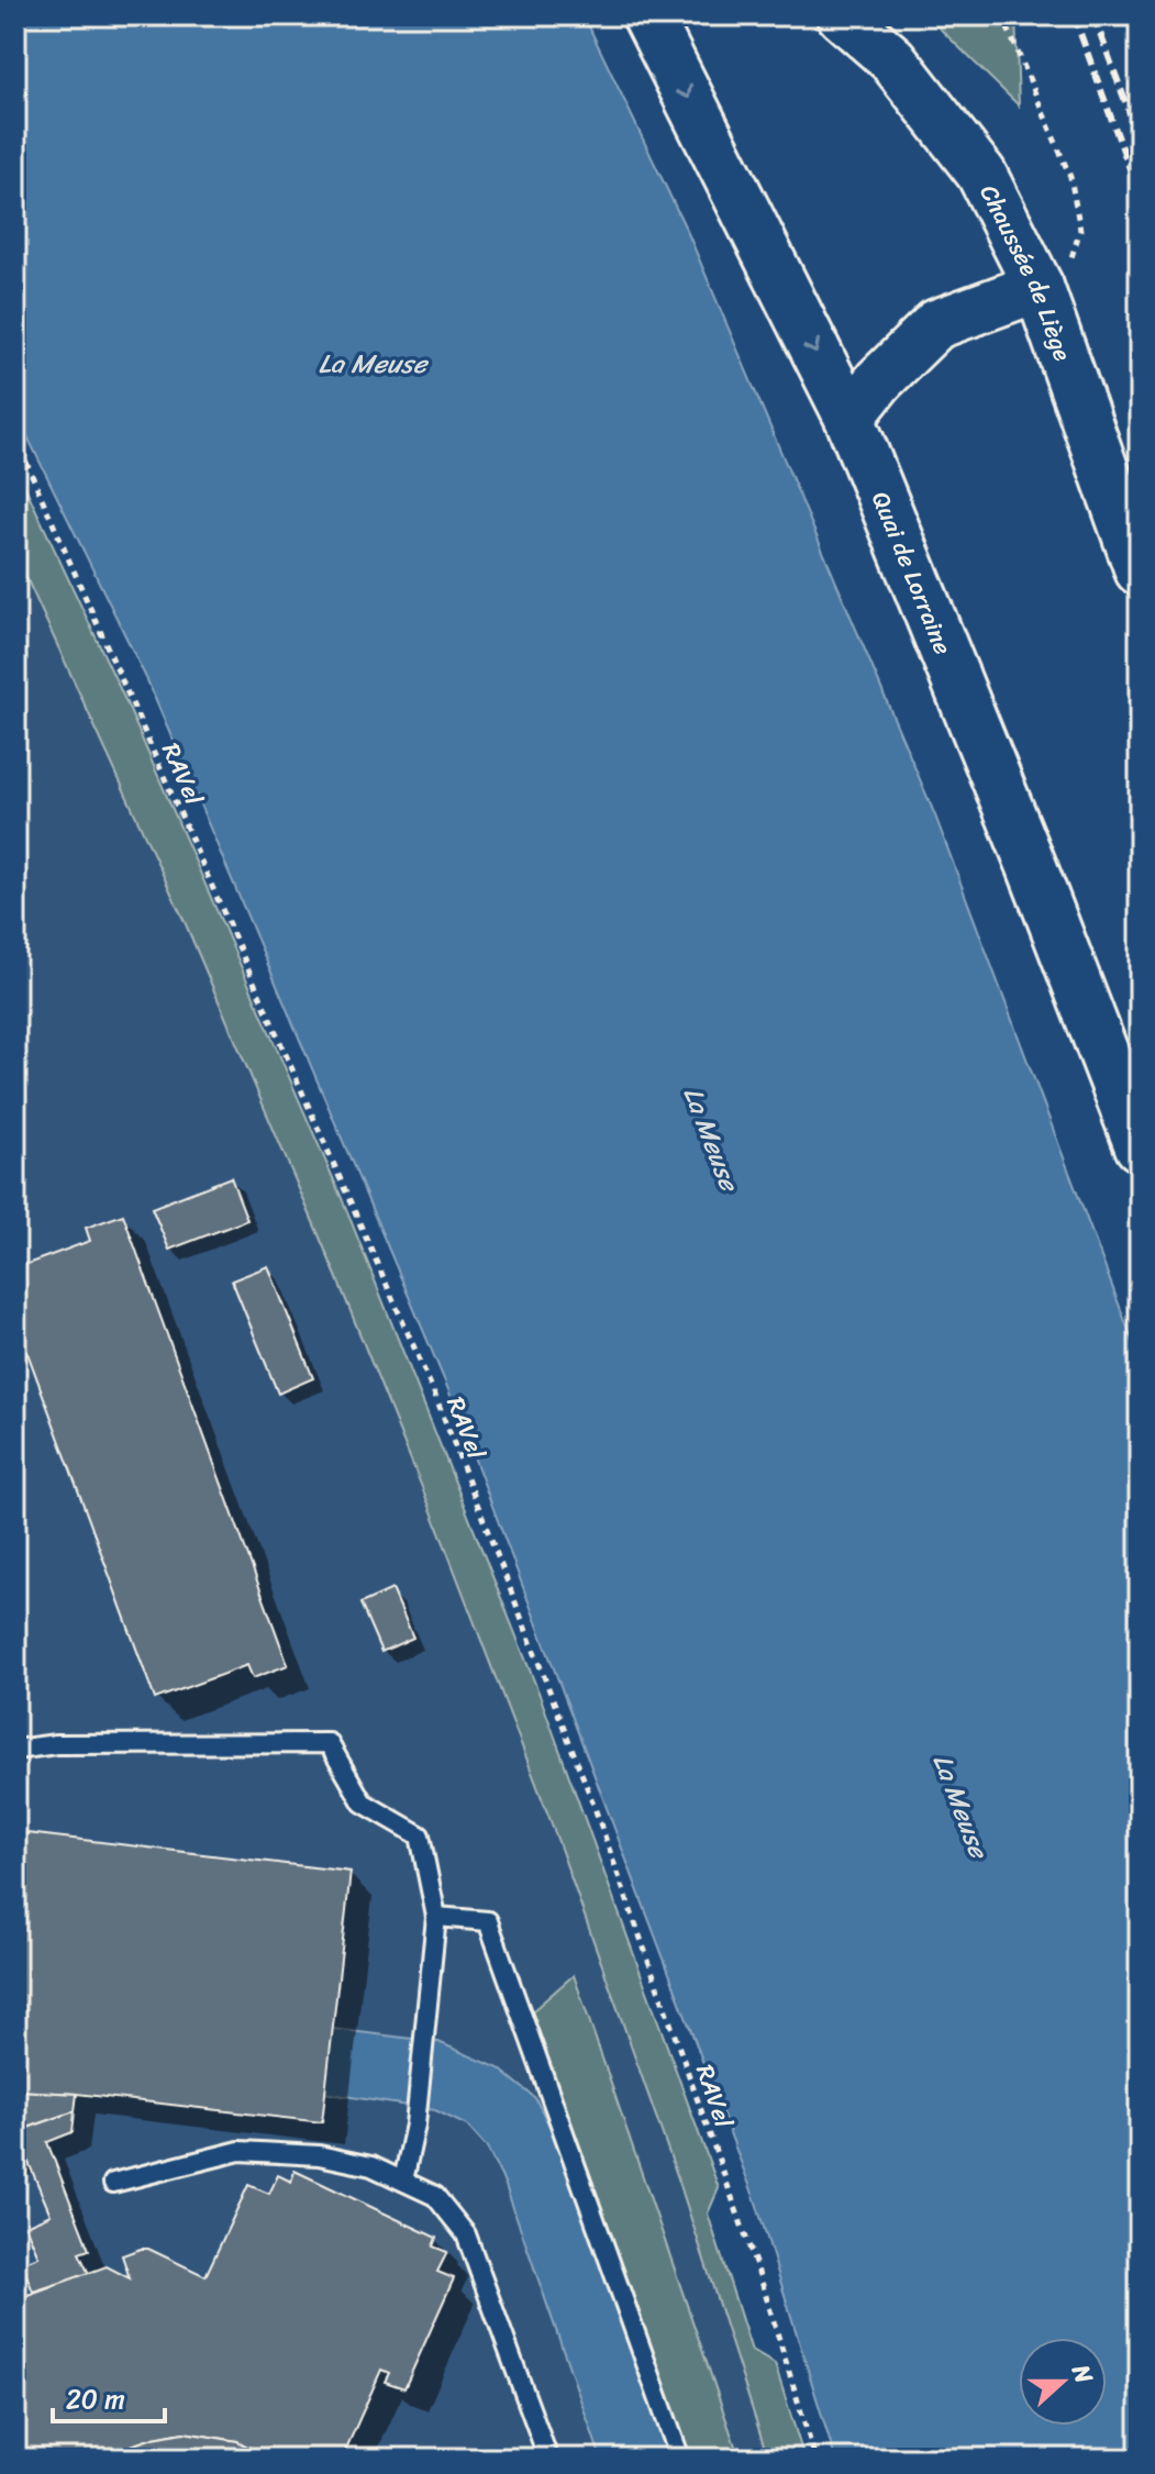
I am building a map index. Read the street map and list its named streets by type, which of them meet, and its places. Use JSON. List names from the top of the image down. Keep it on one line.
{"streets":{"main road":["Chaussée de Liège","Quai de Lorraine"],"path":["RAVel"]},"one_way":["Quai de Lorraine"],"water":["La Meuse"],"scale_bar":"20 m","north":"right"}
